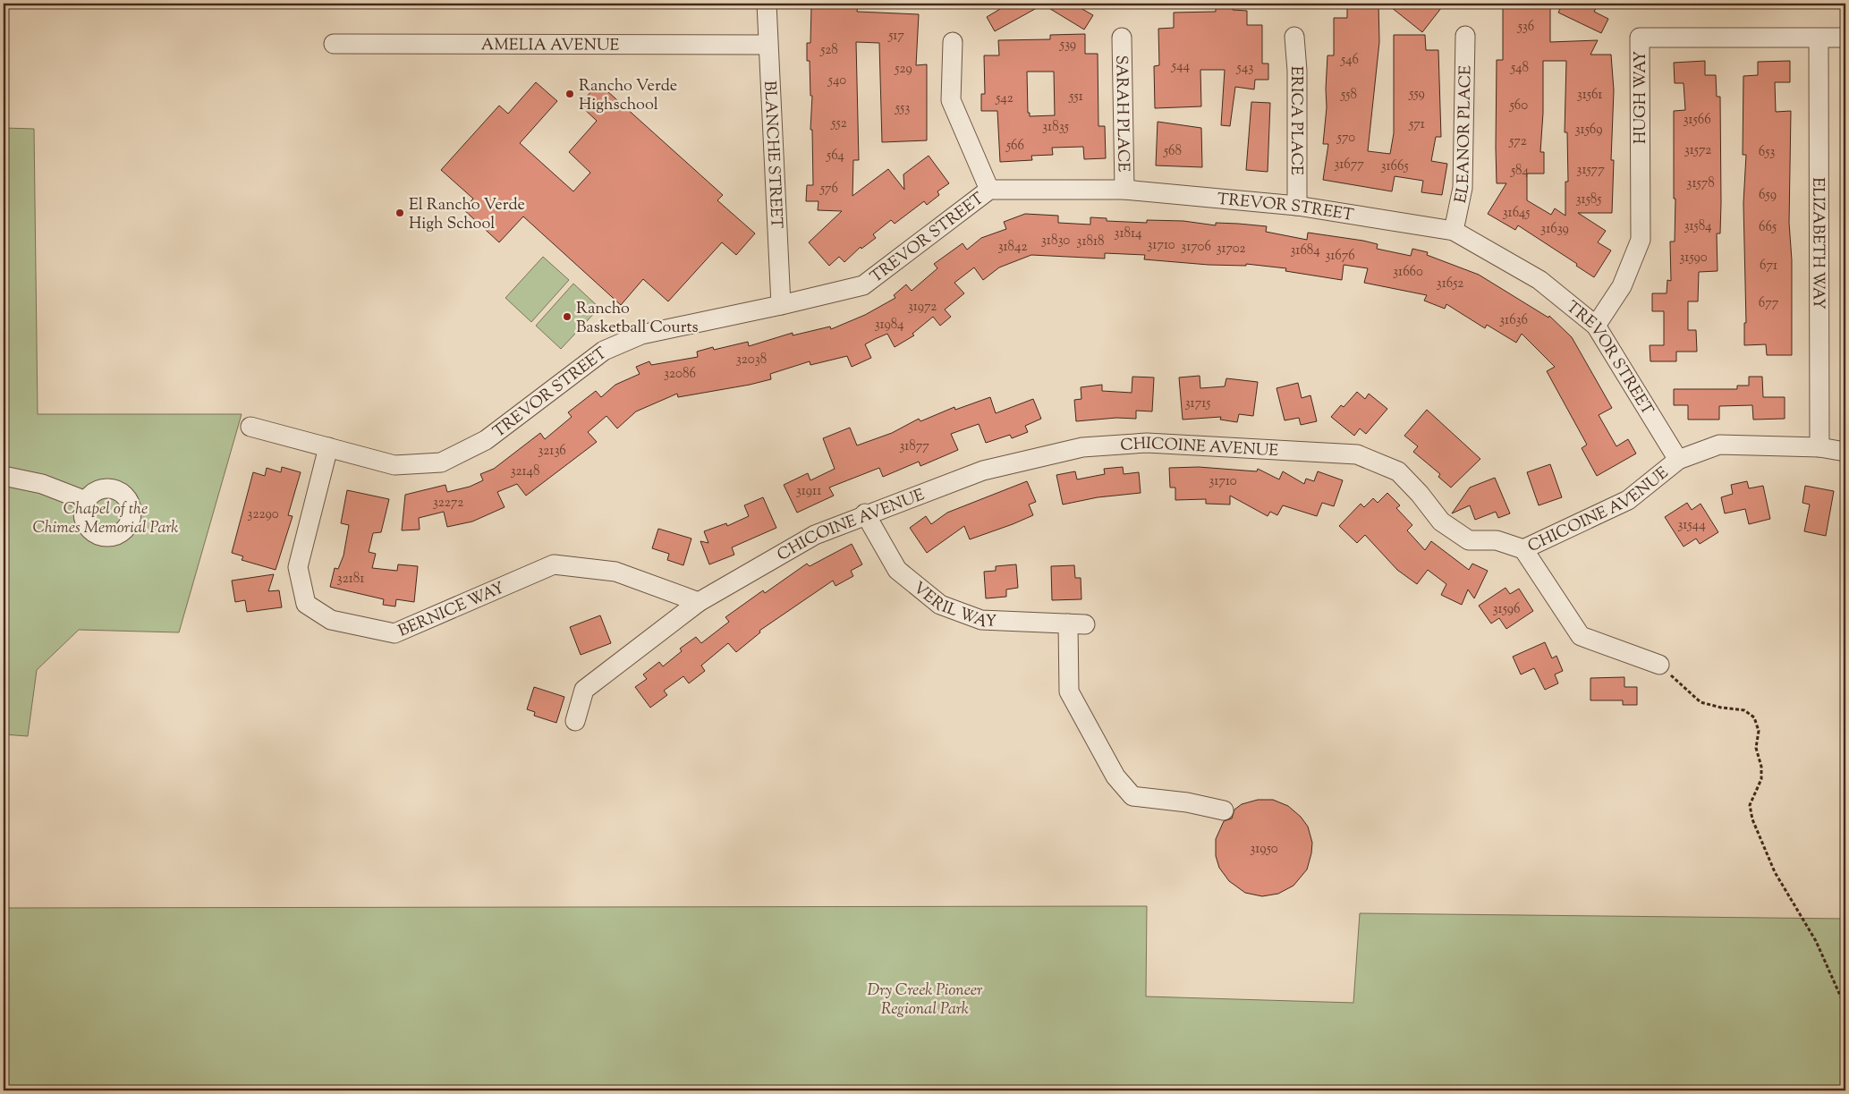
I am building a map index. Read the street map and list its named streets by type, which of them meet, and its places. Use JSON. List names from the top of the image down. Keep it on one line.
{"streets":{"street":["AMELIA AVENUE","HUGH WAY","SARAH PLACE","ERICA PLACE","ELEANOR PLACE","BLANCHE STREET","TREVOR STREET","ELIZABETH WAY","CHICOINE AVENUE","VERIL WAY","BERNICE WAY"]},"crossings":[["AMELIA AVENUE","BLANCHE STREET"],["HUGH WAY","TREVOR STREET"],["HUGH WAY","ELIZABETH WAY"],["SARAH PLACE","TREVOR STREET"],["ERICA PLACE","TREVOR STREET"],["ELEANOR PLACE","TREVOR STREET"],["BLANCHE STREET","TREVOR STREET"],["TREVOR STREET","CHICOINE AVENUE"],["TREVOR STREET","BERNICE WAY"],["ELIZABETH WAY","CHICOINE AVENUE"],["CHICOINE AVENUE","VERIL WAY"],["CHICOINE AVENUE","BERNICE WAY"]],"parks":["Chapel of the Chimes Memorial Park","Dry Creek Pioneer Regional Park"],"places":["Rancho Verde Highschool","El Rancho Verde High School","Rancho Basketball Courts"],"house_numbers":["536","517","539","528","546","544","543","548","529","540","559","558","31561","551","542","560","553","31566","552","571","31835","31569","570","572","566","31572","568","653","564","31677","31665","31577","584","31578","576","659","31585","31645","31584","665","31639","31814","31830","31818","31710","31842","31706","31702","31684","31676","31590","671","31660","31652","677","31972","31636","31984","32038","32086","31715","31877","32136","32148","31710","31911","32272","32290","31544","32181","31596","31950"]}
